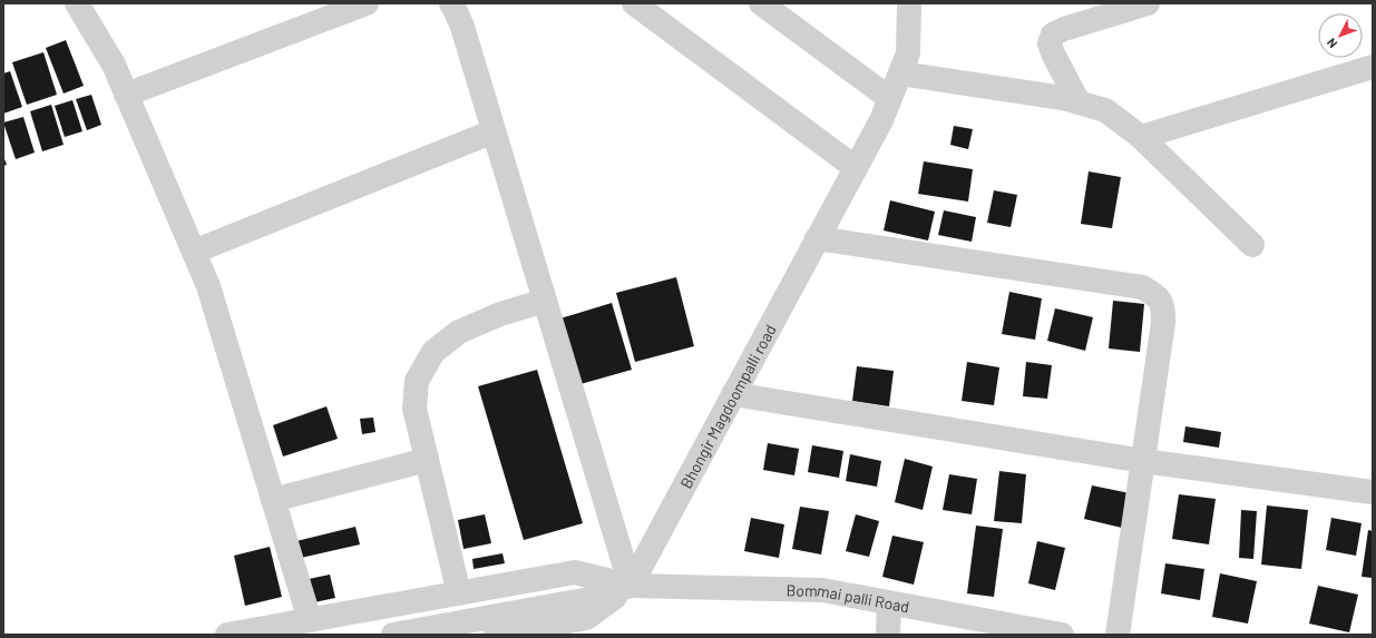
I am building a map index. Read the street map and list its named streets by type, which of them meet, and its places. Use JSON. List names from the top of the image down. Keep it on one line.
{"streets":{"street":["Bhongir Magdoompalli road","Bommai palli Road"]},"crossings":[["Bhongir Magdoompalli road","Bommai palli Road"]],"north":"bottom left"}
